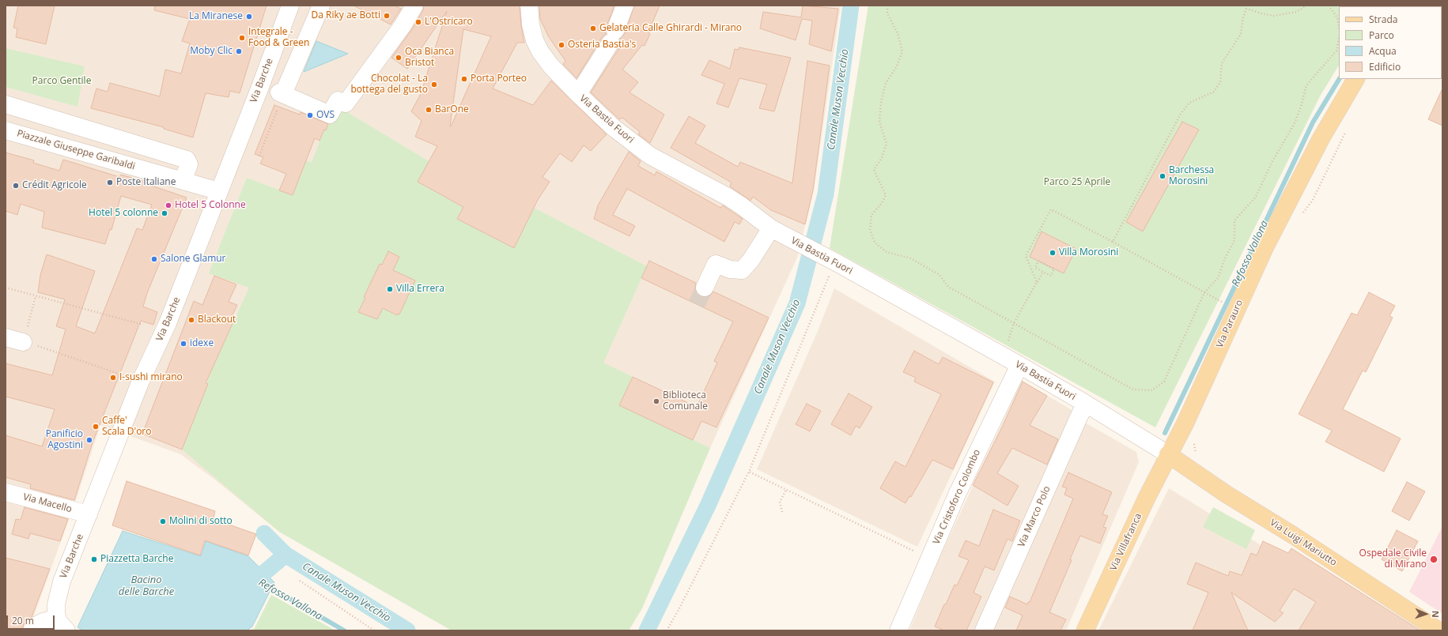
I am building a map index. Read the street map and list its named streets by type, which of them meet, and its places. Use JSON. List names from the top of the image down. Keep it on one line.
{"streets":{"main road":["Via Parauro","Via Villafranca","Via Luigi Mariutto"],"street":["Via Barche","Via Bastia Fuori","Piazzale Giuseppe Garibaldi","Via Cristoforo Colombo","Via Macello","Via Marco Polo"]},"crossings":[["Via Barche","Piazzale Giuseppe Garibaldi"],["Via Barche","Via Macello"],["Via Bastia Fuori","Via Parauro"],["Via Bastia Fuori","Via Cristoforo Colombo"],["Via Bastia Fuori","Via Marco Polo"],["Via Bastia Fuori","Via Villafranca"],["Via Bastia Fuori","Via Luigi Mariutto"],["Via Parauro","Via Villafranca"],["Via Parauro","Via Luigi Mariutto"],["Via Villafranca","Via Luigi Mariutto"]],"water":["Canale Muson Vecchio","Refosso Vallona","Bacino delle Barche"],"parks":["Parco Gentile","Parco 25 Aprile"],"places":["Da Riky ae Botti","La Miranese","L'Ostricaro","Gelateria Calle Ghirardi - Mirano","Integrale - Food & Green","Osteria Bastia's","Moby Clic","Oca Bianca Bristot","Porta Porteo","Chocolat - La bottega del gusto","BarOne","OVS","Barchessa Morosini","Poste Italiane","Crédit Agricole","Hotel 5 Colonne","Hotel 5 colonne","Villa Morosini","Salone Glamur","Villa Errera","Blackout","idexe","I-sushi mirano","Biblioteca Comunale","Caffe' Scala D'oro","Panificio Agostini","Molini di sotto","Piazzetta Barche","Ospedale Civile di Mirano"],"legend":["Strada","Parco","Acqua","Edificio"],"scale_bar":"20 m","north":"right"}
